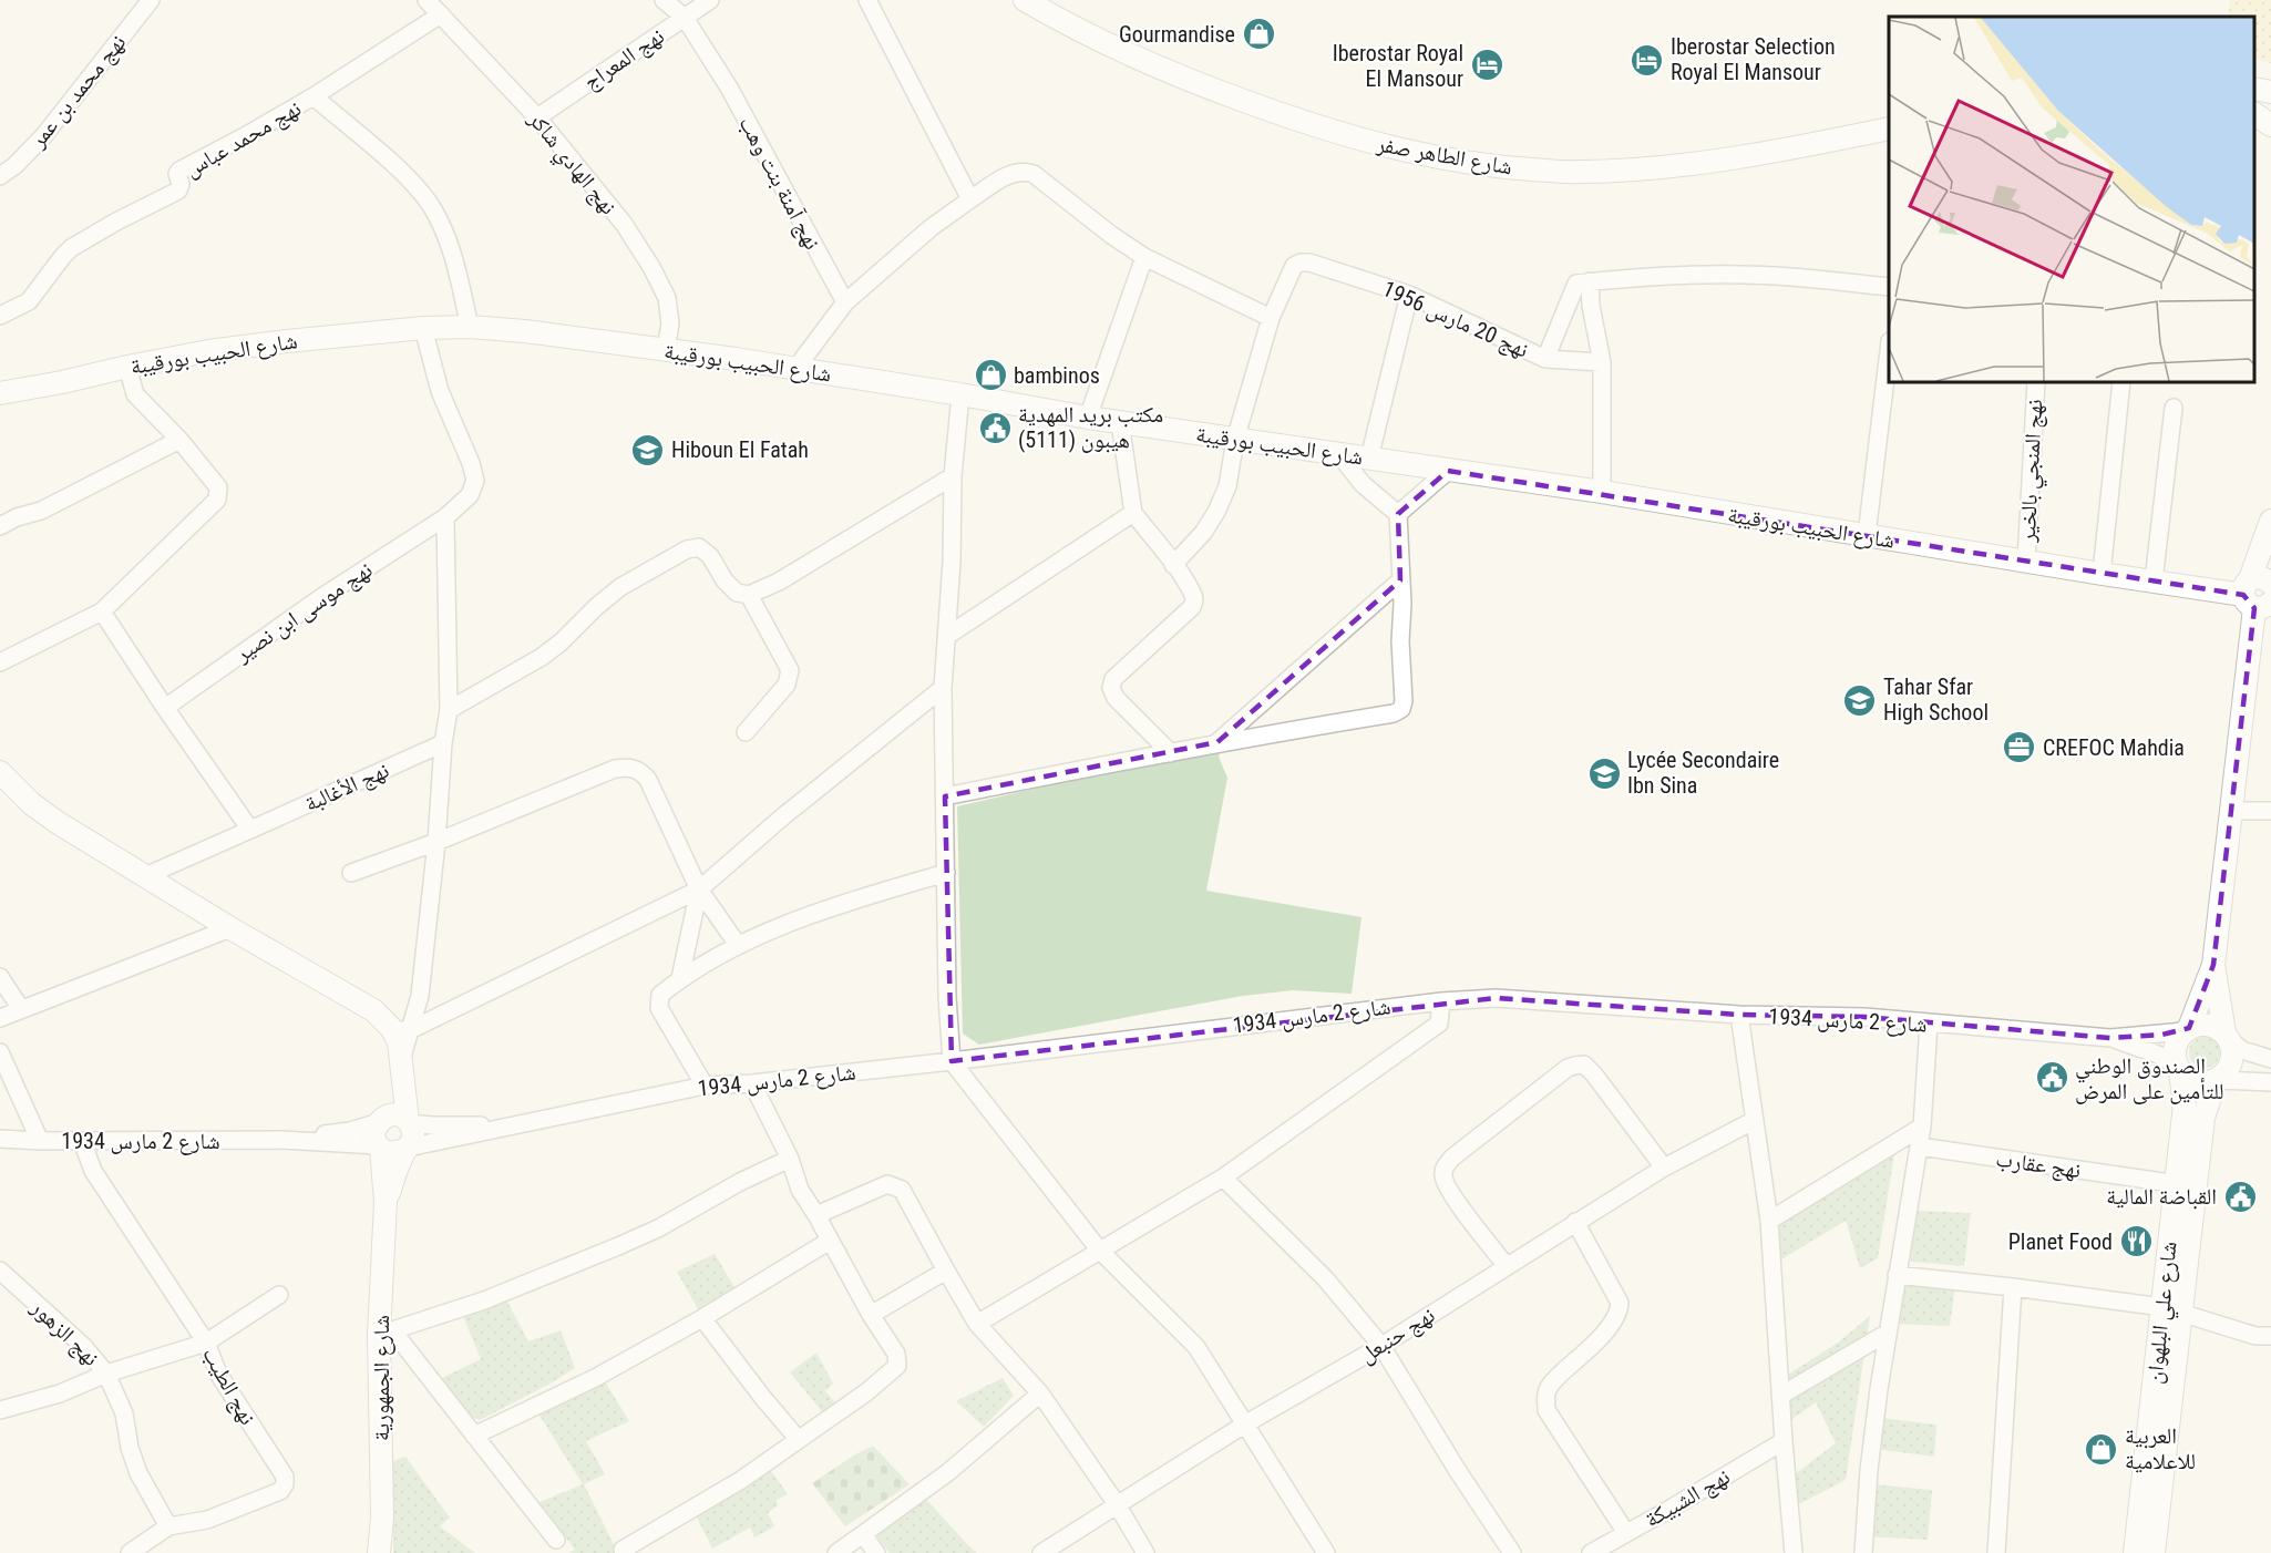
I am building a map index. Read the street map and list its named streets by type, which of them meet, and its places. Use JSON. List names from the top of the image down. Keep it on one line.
{"streets":{"main road":["شارع الطاهر صفر","شارع الحبيب بورقيبة","شارع علي البلهوان","شارع الجمهورية"],"street":["نهج المعراج","نهج محمد بن عمر","نهج محمد عباس","نهج الهادي شاكر","نهج آمنة بنت وهب","نهج 20 مارس 1956","نهج المنجي بالخير","نهج موسى ابن نصير","نهج الأغالبة","شارع 2 مارس 1934","نهج عقارب","نهج الزهور","نهج حنبعل","نهج الطيب","نهج الشبيكة"]},"crossings":[["نهج المعراج","نهج الهادي شاكر"],["نهج المعراج","نهج آمنة بنت وهب"],["نهج محمد عباس","نهج الهادي شاكر"],["نهج الهادي شاكر","شارع الحبيب بورقيبة"],["نهج 20 مارس 1956","شارع الحبيب بورقيبة"],["شارع الحبيب بورقيبة","نهج المنجي بالخير"],["شارع الحبيب بورقيبة","نهج موسى ابن نصير"],["شارع 2 مارس 1934","شارع علي البلهوان"],["شارع 2 مارس 1934","نهج الطيب"],["نهج عقارب","شارع علي البلهوان"]],"places":{"shop":["Gourmandise","bambinos","العربية للاعلامية"],"hotel":["Iberostar Selection Royal El Mansour","Iberostar Royal El Mansour"],"public building":["مكتب بريد المهدية هيبون (5111)","الصندوق الوطني للتأمين على المرض","القباضة المالية"],"school or university":["Hiboun El Fatah","Tahar Sfar High School","Lycée Secondaire Ibn Sina"],"office":["CREFOC Mahdia"],"restaurant":["Planet Food"]}}
